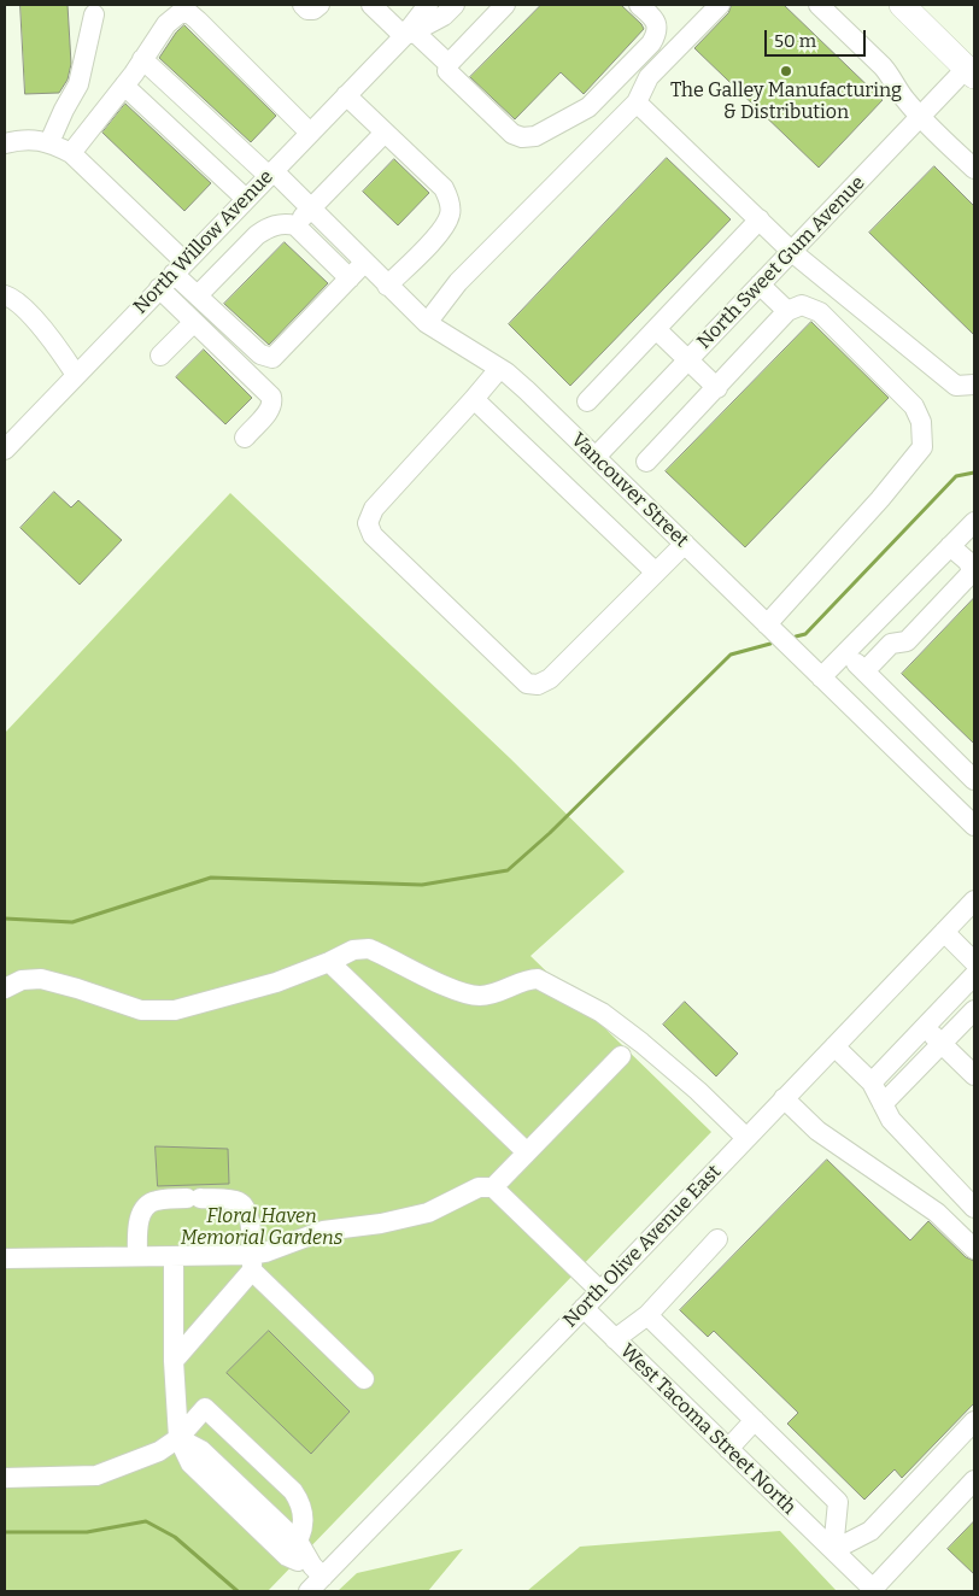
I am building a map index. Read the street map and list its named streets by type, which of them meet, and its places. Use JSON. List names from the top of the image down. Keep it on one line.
{"streets":{"street":["North Willow Avenue","North Sweet Gum Avenue","Vancouver Street","North Olive Avenue East","West Tacoma Street North"]},"crossings":[["North Willow Avenue","Vancouver Street"],["North Sweet Gum Avenue","Vancouver Street"],["North Olive Avenue East","West Tacoma Street North"]],"parks":["Floral Haven Memorial Gardens"],"places":["The Galley Manufacturing & Distribution"],"scale_bar":"50 m"}
